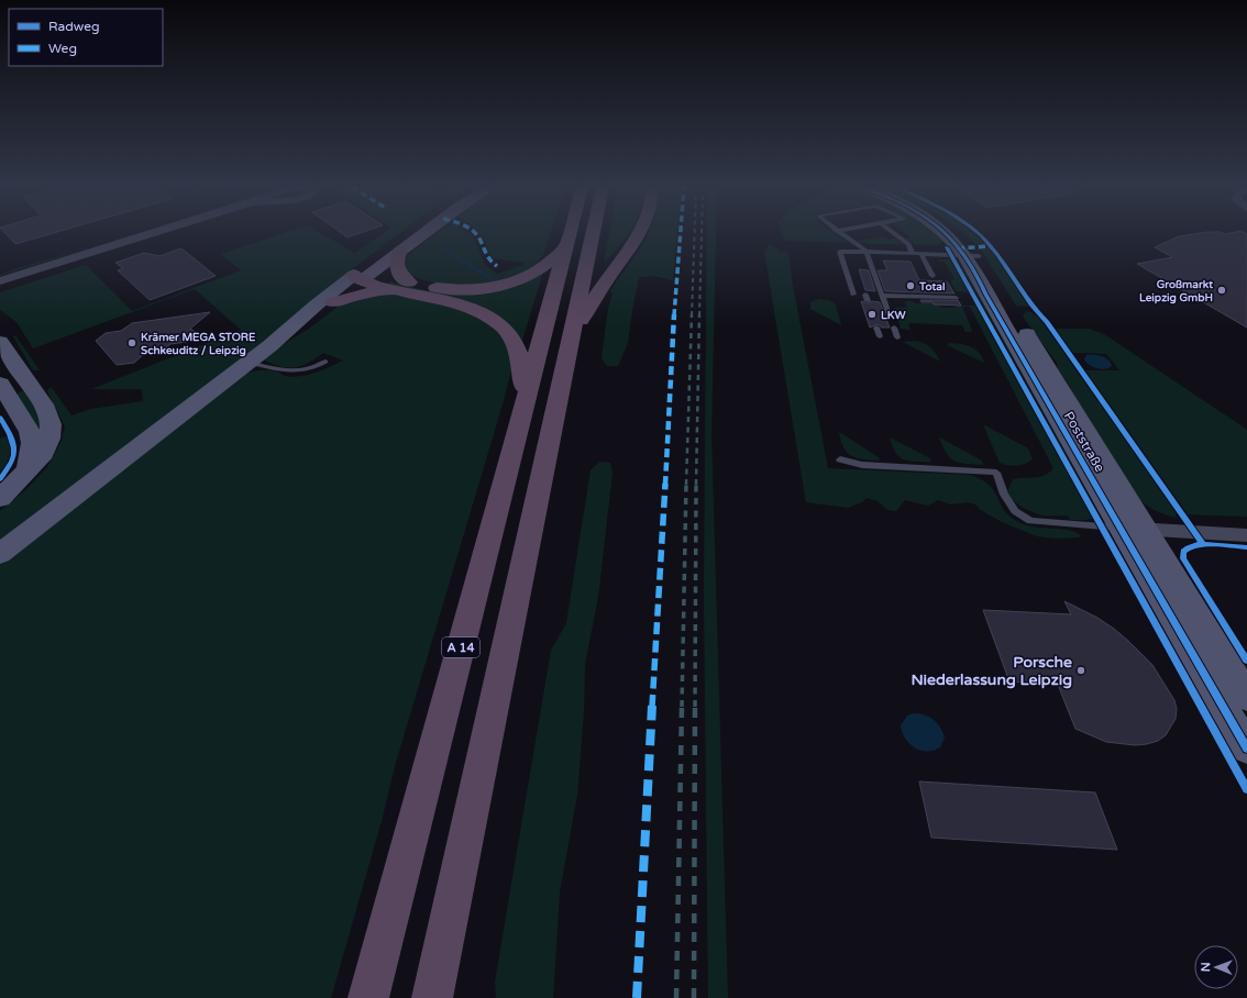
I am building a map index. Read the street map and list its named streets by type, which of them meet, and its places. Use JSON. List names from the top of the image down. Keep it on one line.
{"streets":{"highway":["A 14"],"street":["Poststraße"]},"places":["Total","Großmarkt Leipzig GmbH","LKW","Krämer MEGA STORE Schkeuditz / Leipzig","Porsche Niederlassung Leipzig"],"legend":["Radweg","Weg"],"north":"left"}
